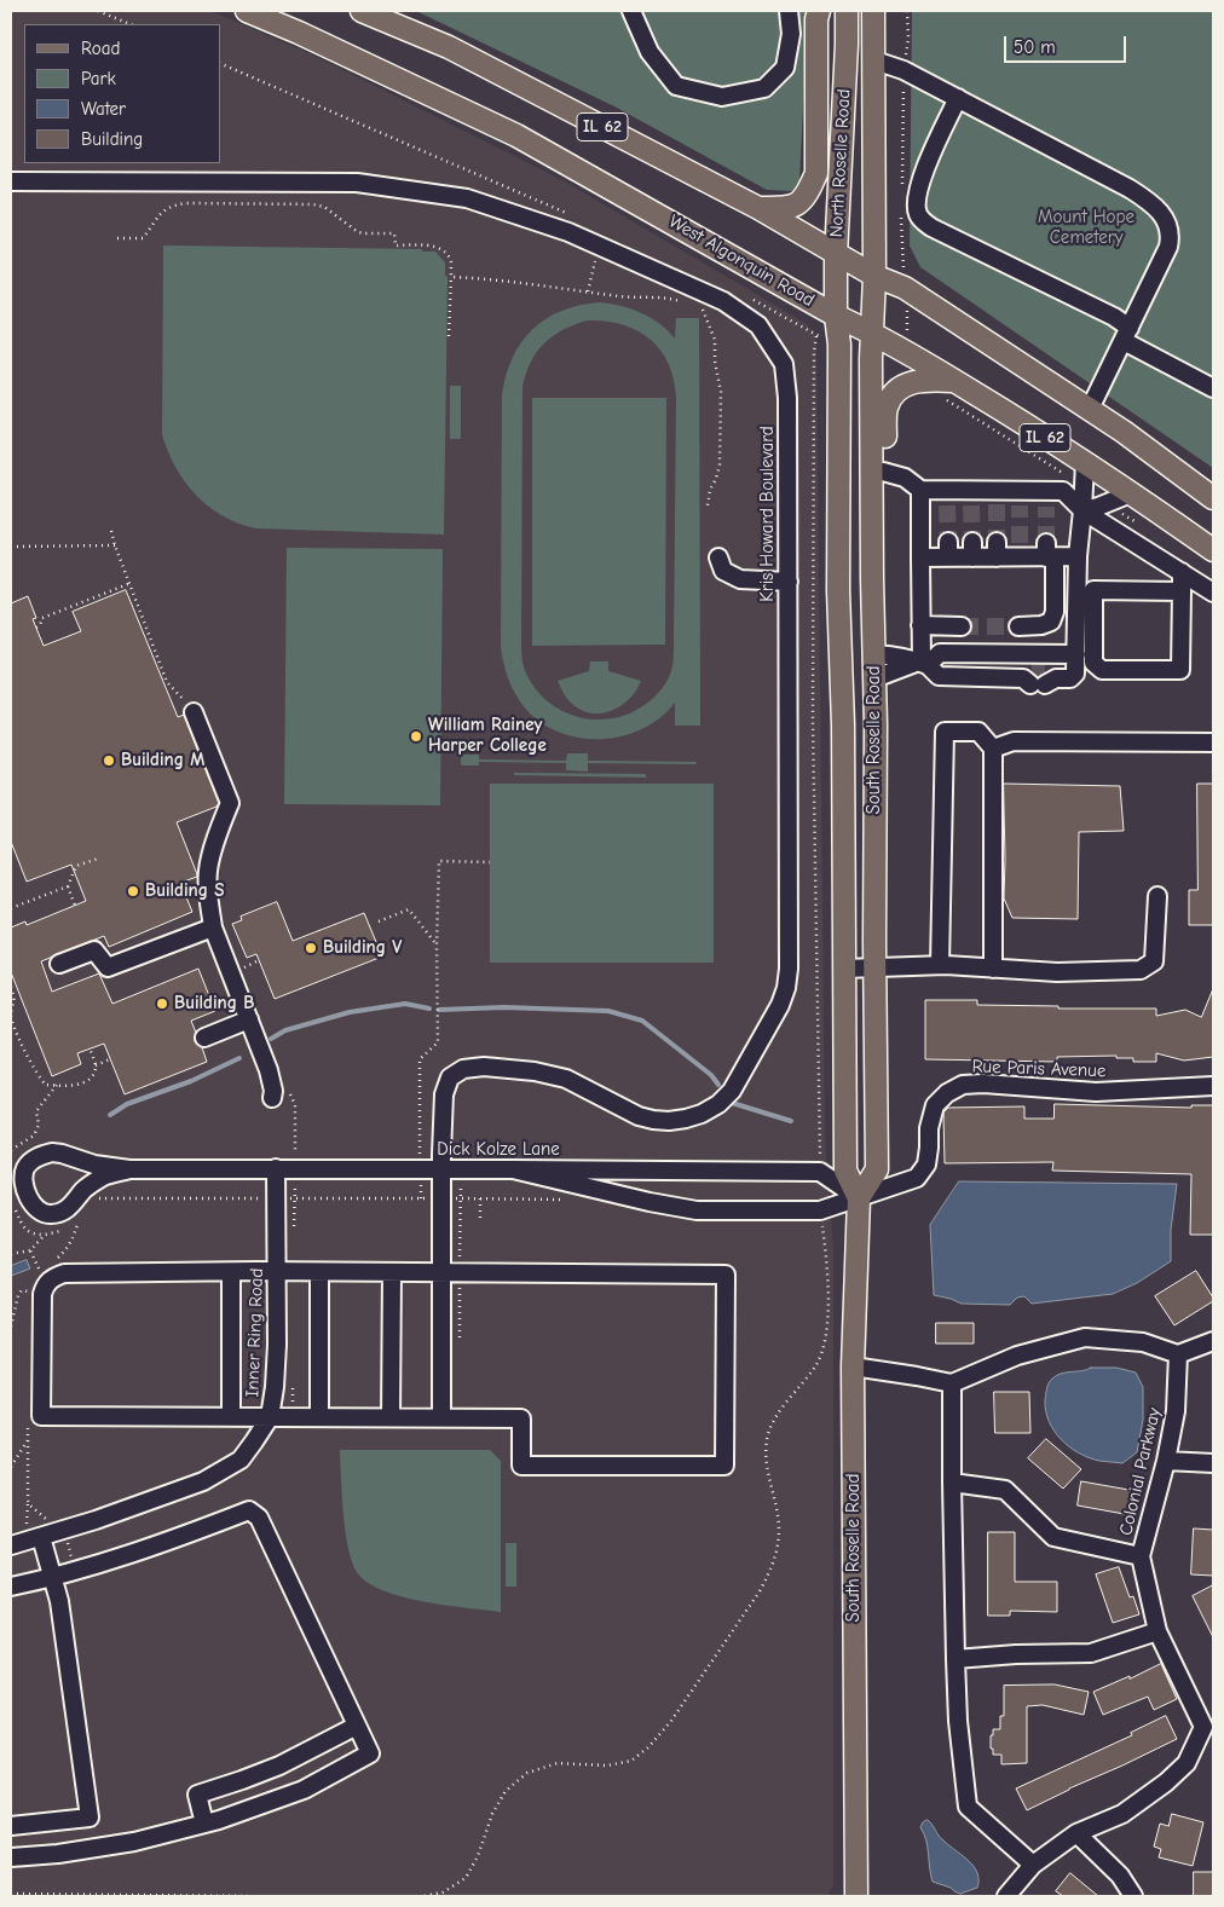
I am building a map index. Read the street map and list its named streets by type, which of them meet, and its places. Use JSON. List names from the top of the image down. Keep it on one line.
{"streets":{"main road":["IL 62","North Roselle Road","West Algonquin Road","South Roselle Road"],"street":["Kris Howard Boulevard","Rue Paris Avenue","Dick Kolze Lane","Inner Ring Road","Colonial Parkway"]},"crossings":[["IL 62","North Roselle Road"],["IL 62","South Roselle Road"],["North Roselle Road","West Algonquin Road"],["North Roselle Road","South Roselle Road"],["West Algonquin Road","South Roselle Road"],["Kris Howard Boulevard","Dick Kolze Lane"],["South Roselle Road","Rue Paris Avenue"],["South Roselle Road","Dick Kolze Lane"],["Rue Paris Avenue","Dick Kolze Lane"],["Dick Kolze Lane","Inner Ring Road"]],"parks":["Mount Hope Cemetery"],"places":["William Rainey Harper College","Building M","Building S","Building V","Building B"],"legend":["Road","Park","Water","Building"],"scale_bar":"50 m"}
